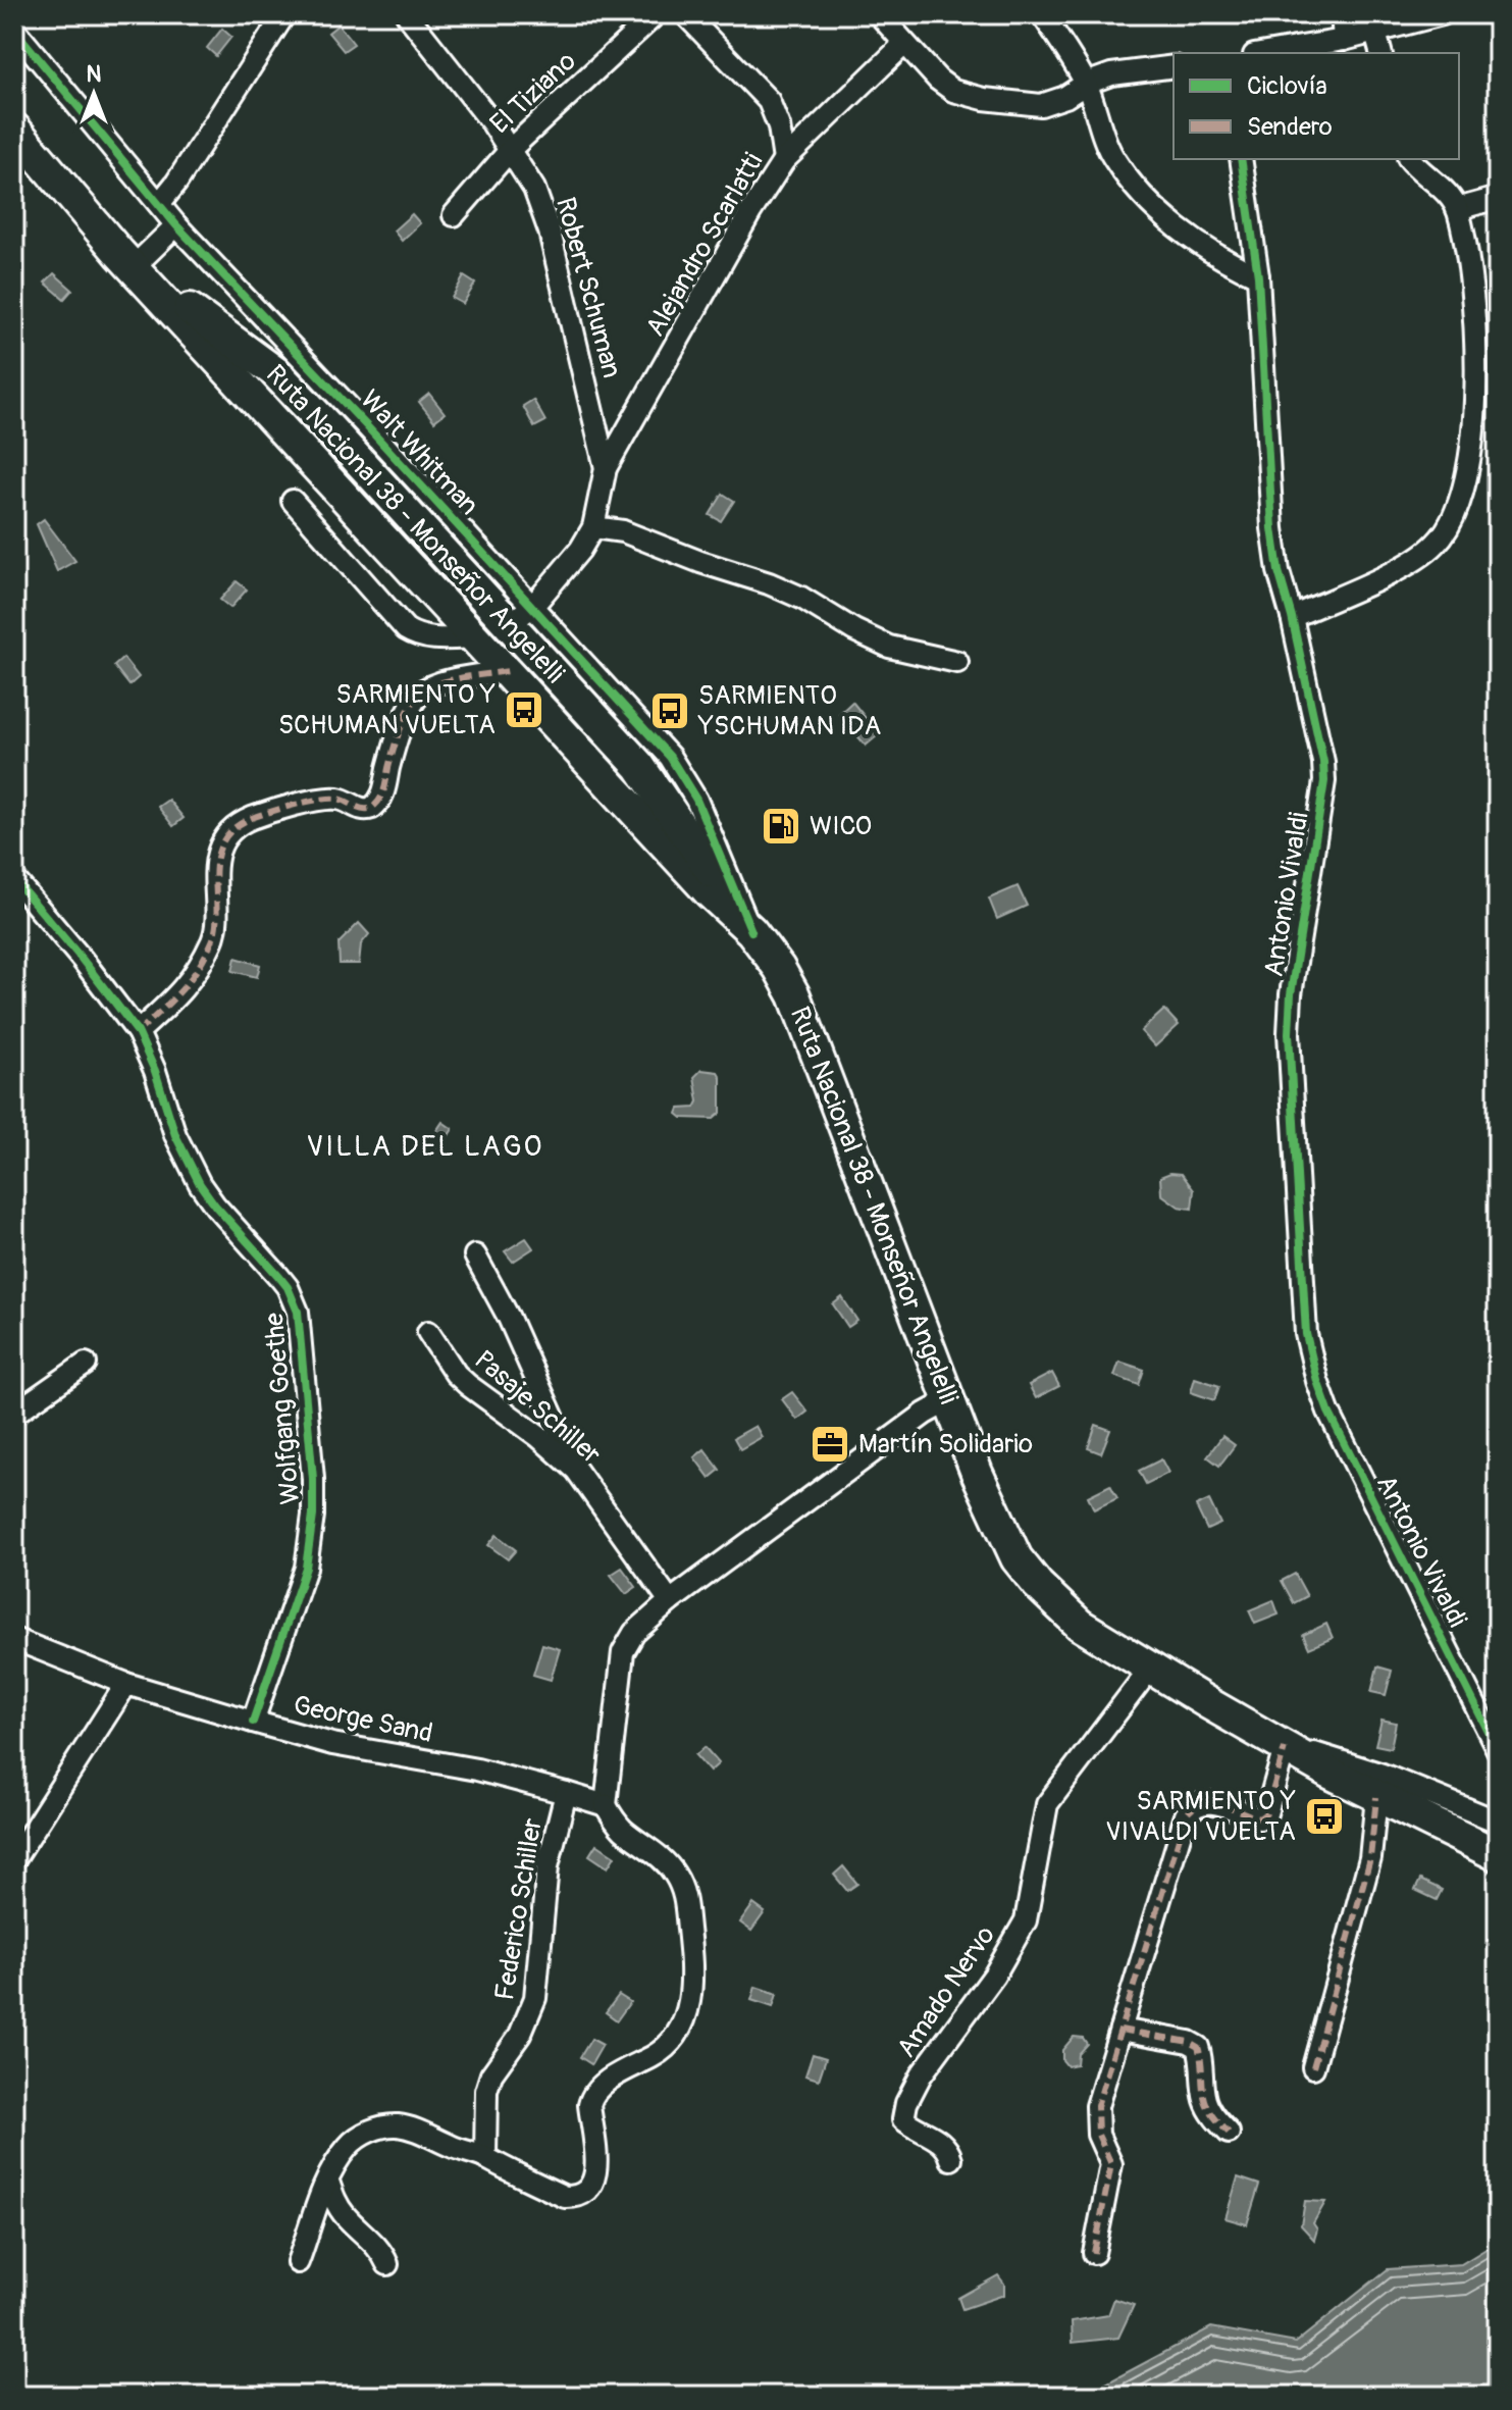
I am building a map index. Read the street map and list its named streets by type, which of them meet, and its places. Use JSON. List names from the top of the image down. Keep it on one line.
{"streets":{"main road":["Ruta Nacional 38 - Monseñor Angelelli"],"street":["El Tiziano","Alejandro Scarlatti","Robert Schuman","Walt Whitman","Antonio Vivaldi","Pasaje Schiller","Wolfgang Goethe","George Sand","Federico Schiller","Amado Nervo"]},"crossings":[["El Tiziano","Robert Schuman"],["Alejandro Scarlatti","Robert Schuman"],["Alejandro Scarlatti","Walt Whitman"],["Alejandro Scarlatti","Ruta Nacional 38 - Monseñor Angelelli"],["Walt Whitman","Ruta Nacional 38 - Monseñor Angelelli"],["Ruta Nacional 38 - Monseñor Angelelli","Amado Nervo"],["Wolfgang Goethe","George Sand"],["George Sand","Federico Schiller"]],"districts":["VILLA DEL LAGO"],"places":{"bus stop":["SARMIENTO Y SCHUMAN VUELTA","SARMIENTO YSCHUMAN IDA","SARMIENTO Y VIVALDI VUELTA"],"fuel station":["WICO"],"office":["Martín Solidario"]},"legend":["Ciclovía","Sendero"],"north":"top"}
